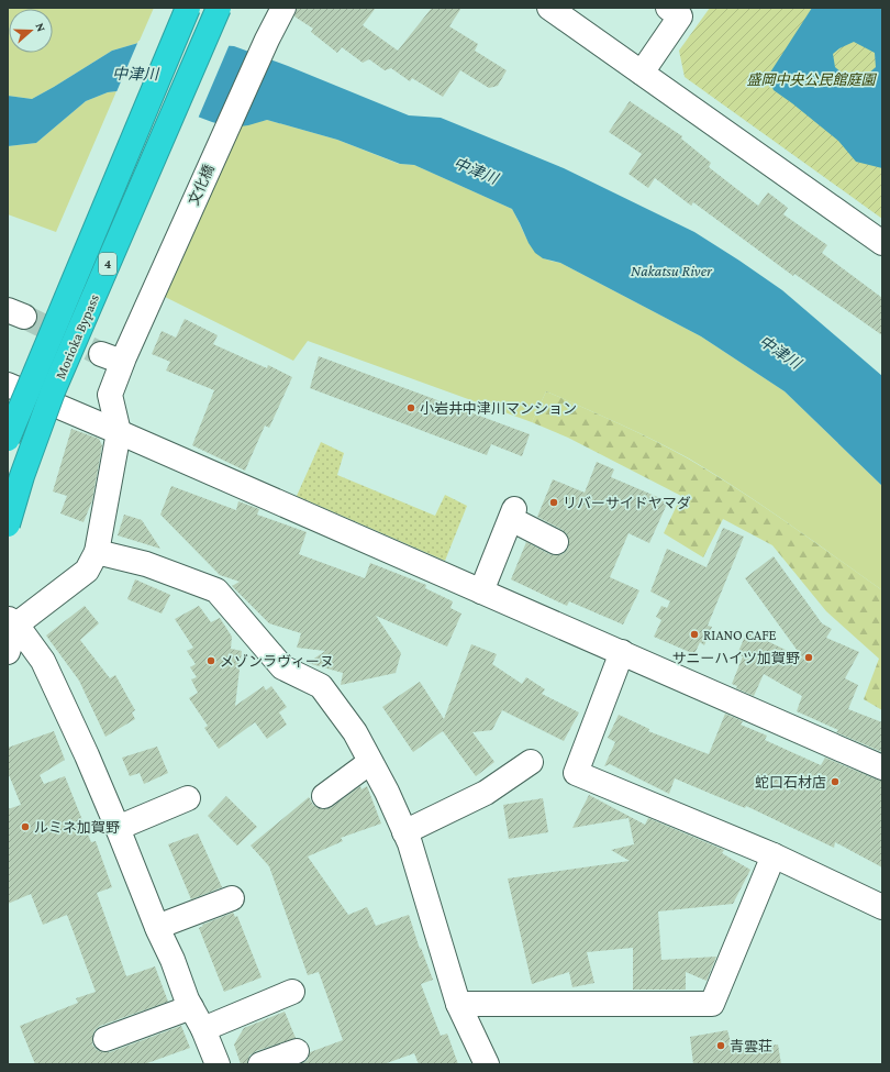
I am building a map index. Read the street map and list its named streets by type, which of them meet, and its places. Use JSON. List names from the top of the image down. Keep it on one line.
{"streets":{"highway":["4","Morioka Bypass"],"street":["文化橋"]},"water":["中津川","Nakatsu River"],"parks":["盛岡中央公民館庭園"],"places":["小岩井中津川マンション","リバーサイドヤマダ","RIANO CAFE","サニーハイツ加賀野","メゾンラヴィーヌ","蛇口石材店","ルミネ加賀野","青雲荘"],"north":"right"}
